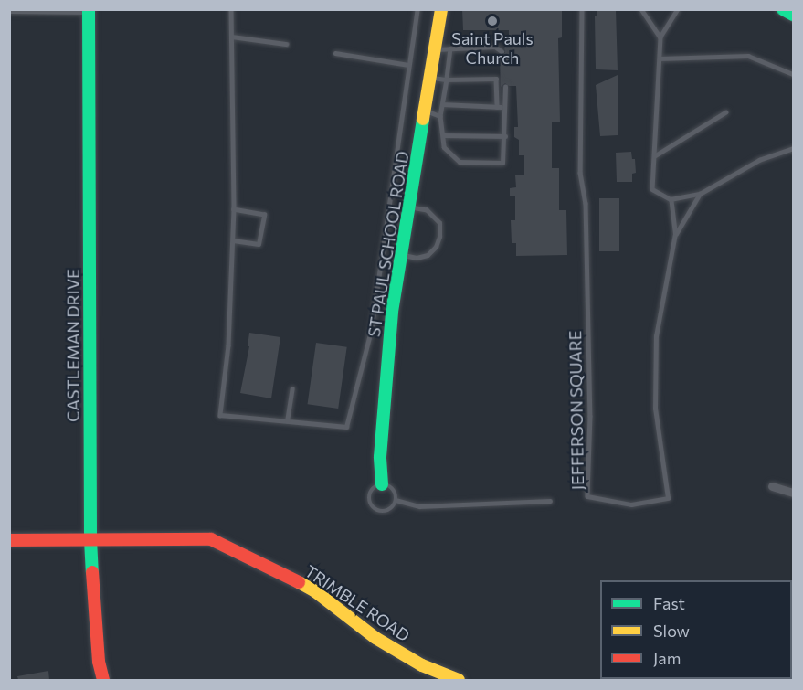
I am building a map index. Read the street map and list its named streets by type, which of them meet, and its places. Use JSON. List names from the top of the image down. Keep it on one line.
{"streets":{"street":["ST PAUL SCHOOL ROAD","CASTLEMAN DRIVE","TRIMBLE ROAD"],"lane":["JEFFERSON SQUARE"]},"crossings":[["CASTLEMAN DRIVE","TRIMBLE ROAD"]],"places":["Saint Pauls Church"],"legend":["Fast","Slow","Jam"]}
